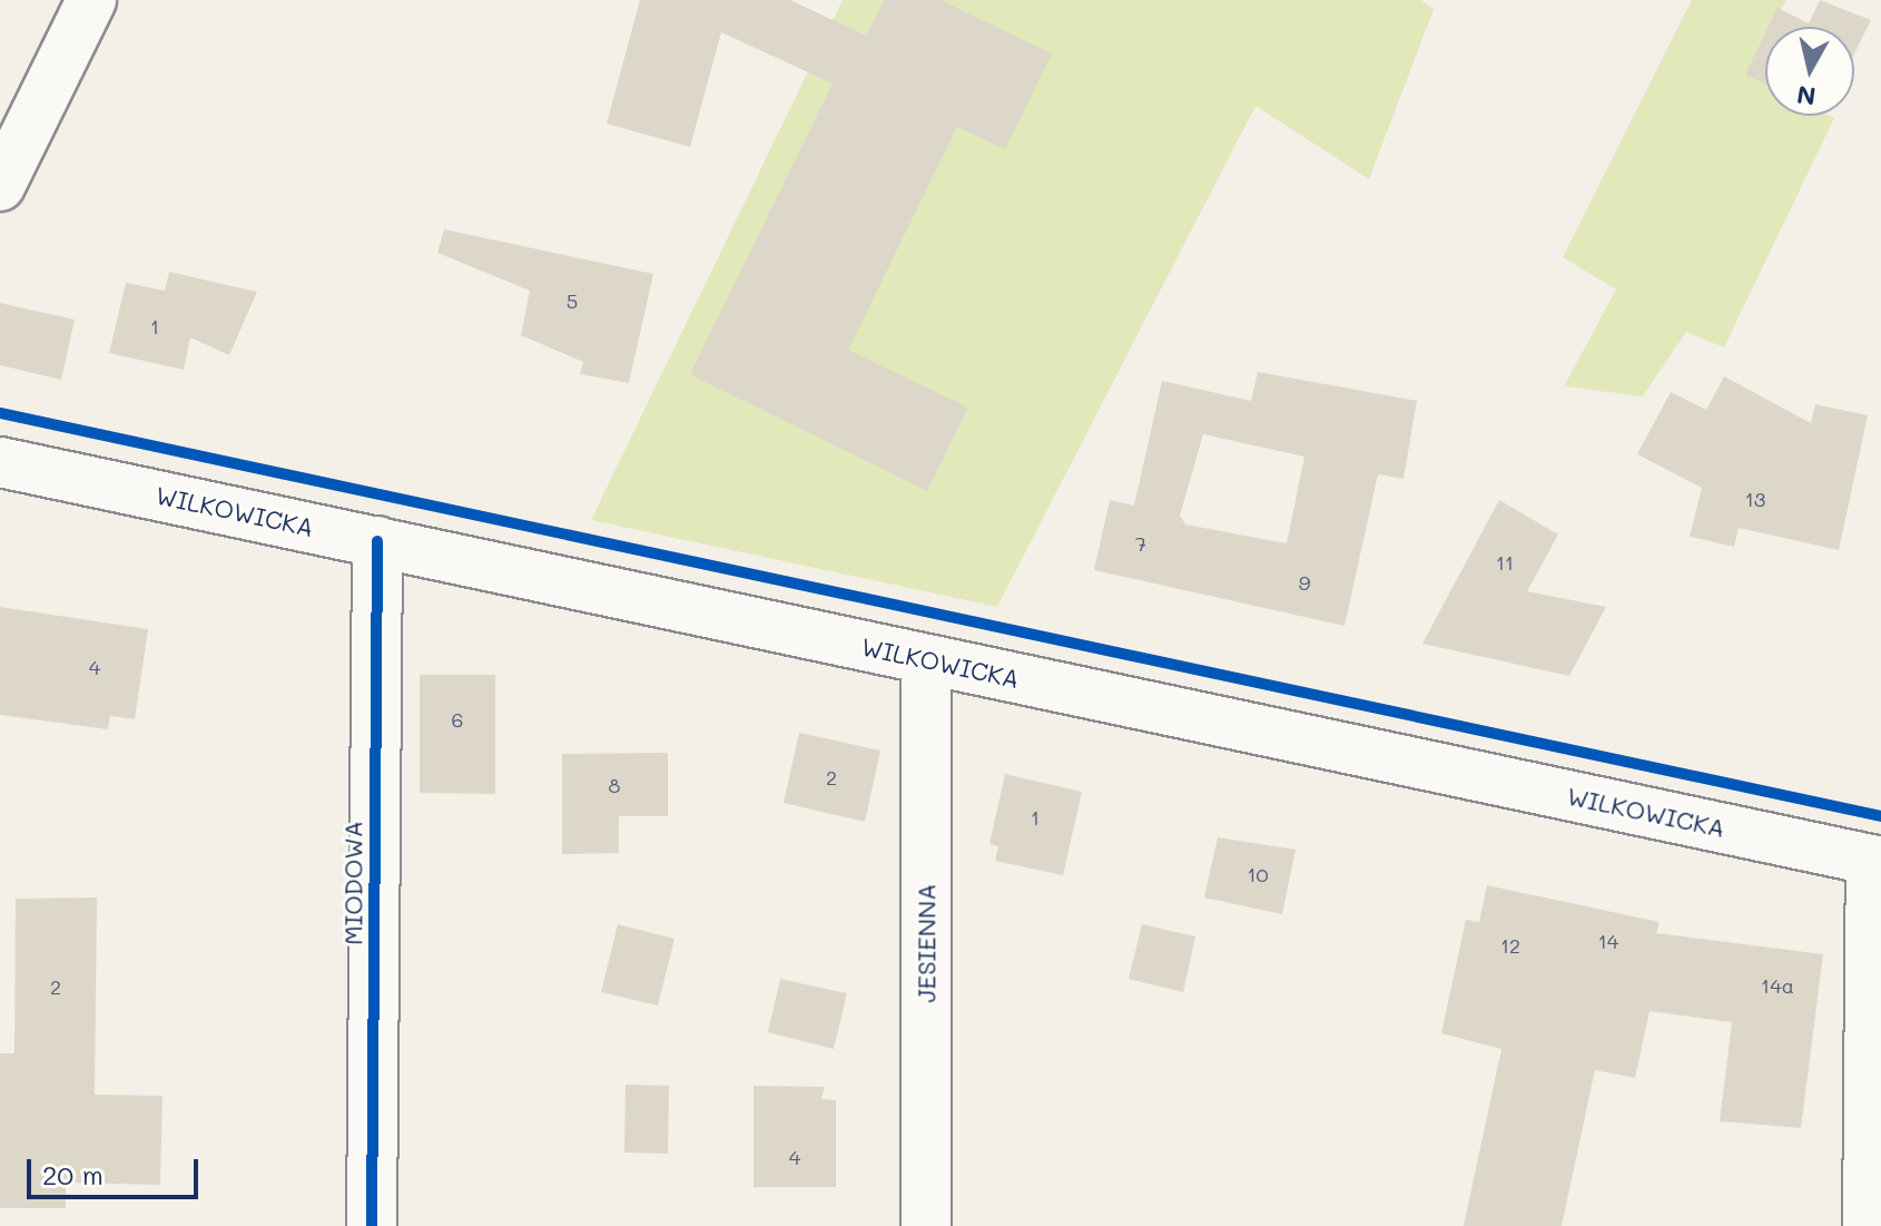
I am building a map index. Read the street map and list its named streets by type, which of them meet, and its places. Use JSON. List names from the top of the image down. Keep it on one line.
{"streets":{"main road":["WILKOWICKA","MIODOWA","JESIENNA"]},"crossings":[["WILKOWICKA","MIODOWA"],["WILKOWICKA","JESIENNA"]],"house_numbers":["5","1","13","7","11","9","4","6","2","8","1","10","14","12","14a","2","4"],"scale_bar":"20 m","north":"bottom"}
